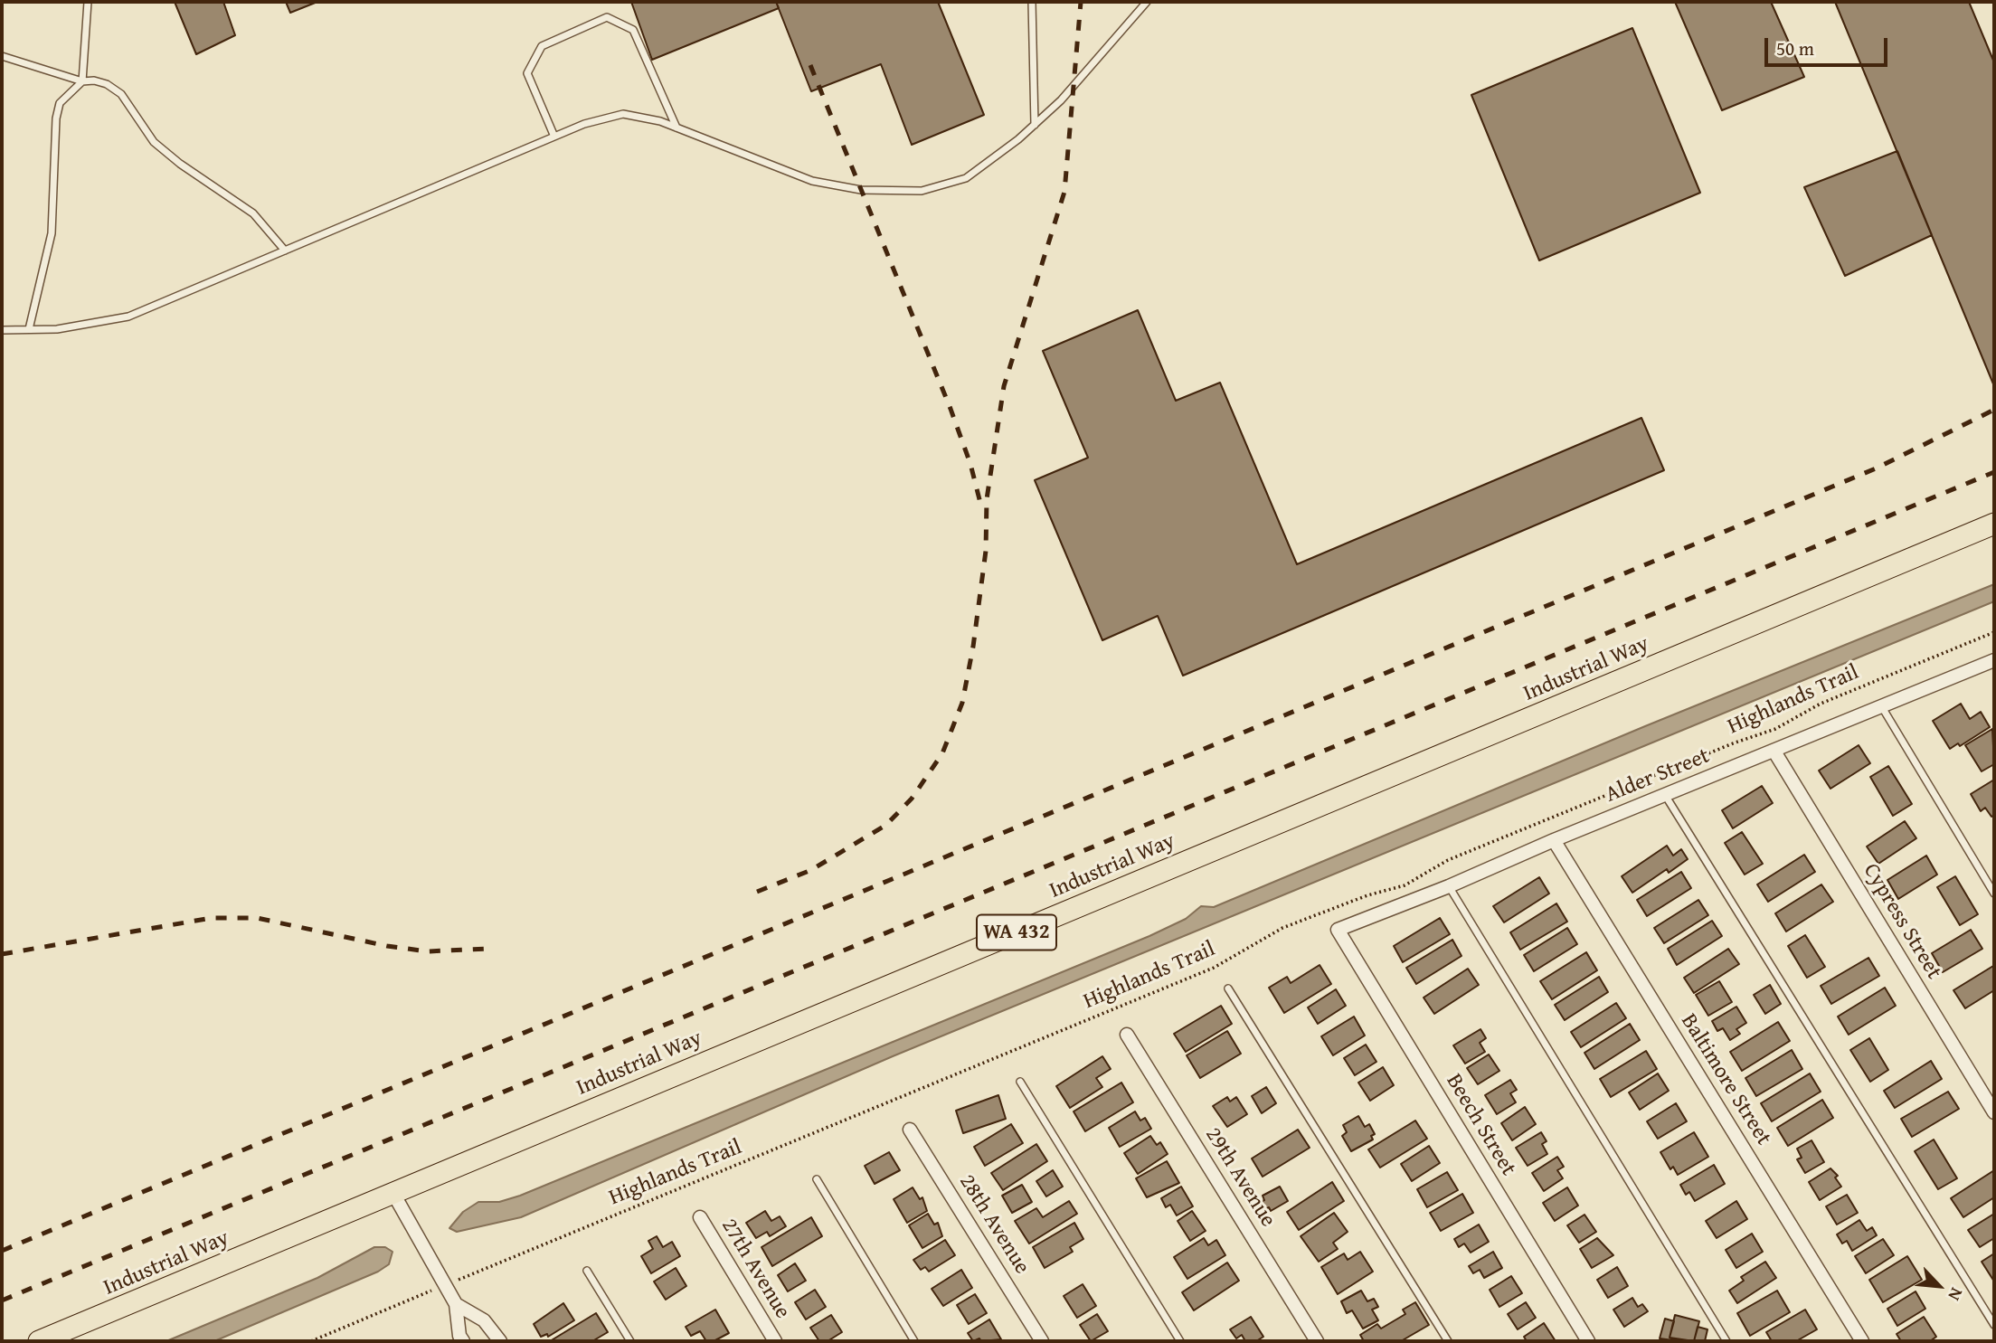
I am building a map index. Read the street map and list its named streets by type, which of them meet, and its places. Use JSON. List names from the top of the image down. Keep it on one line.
{"streets":{"main road":["Industrial Way","WA 432"],"street":["Alder Street","Cypress Street","Baltimore Street","Beech Street","29th Avenue","28th Avenue","27th Avenue"],"path":["Highlands Trail"]},"crossings":[["Alder Street","Cypress Street"],["Alder Street","Baltimore Street"],["Alder Street","Beech Street"]],"scale_bar":"50 m","north":"bottom right"}
